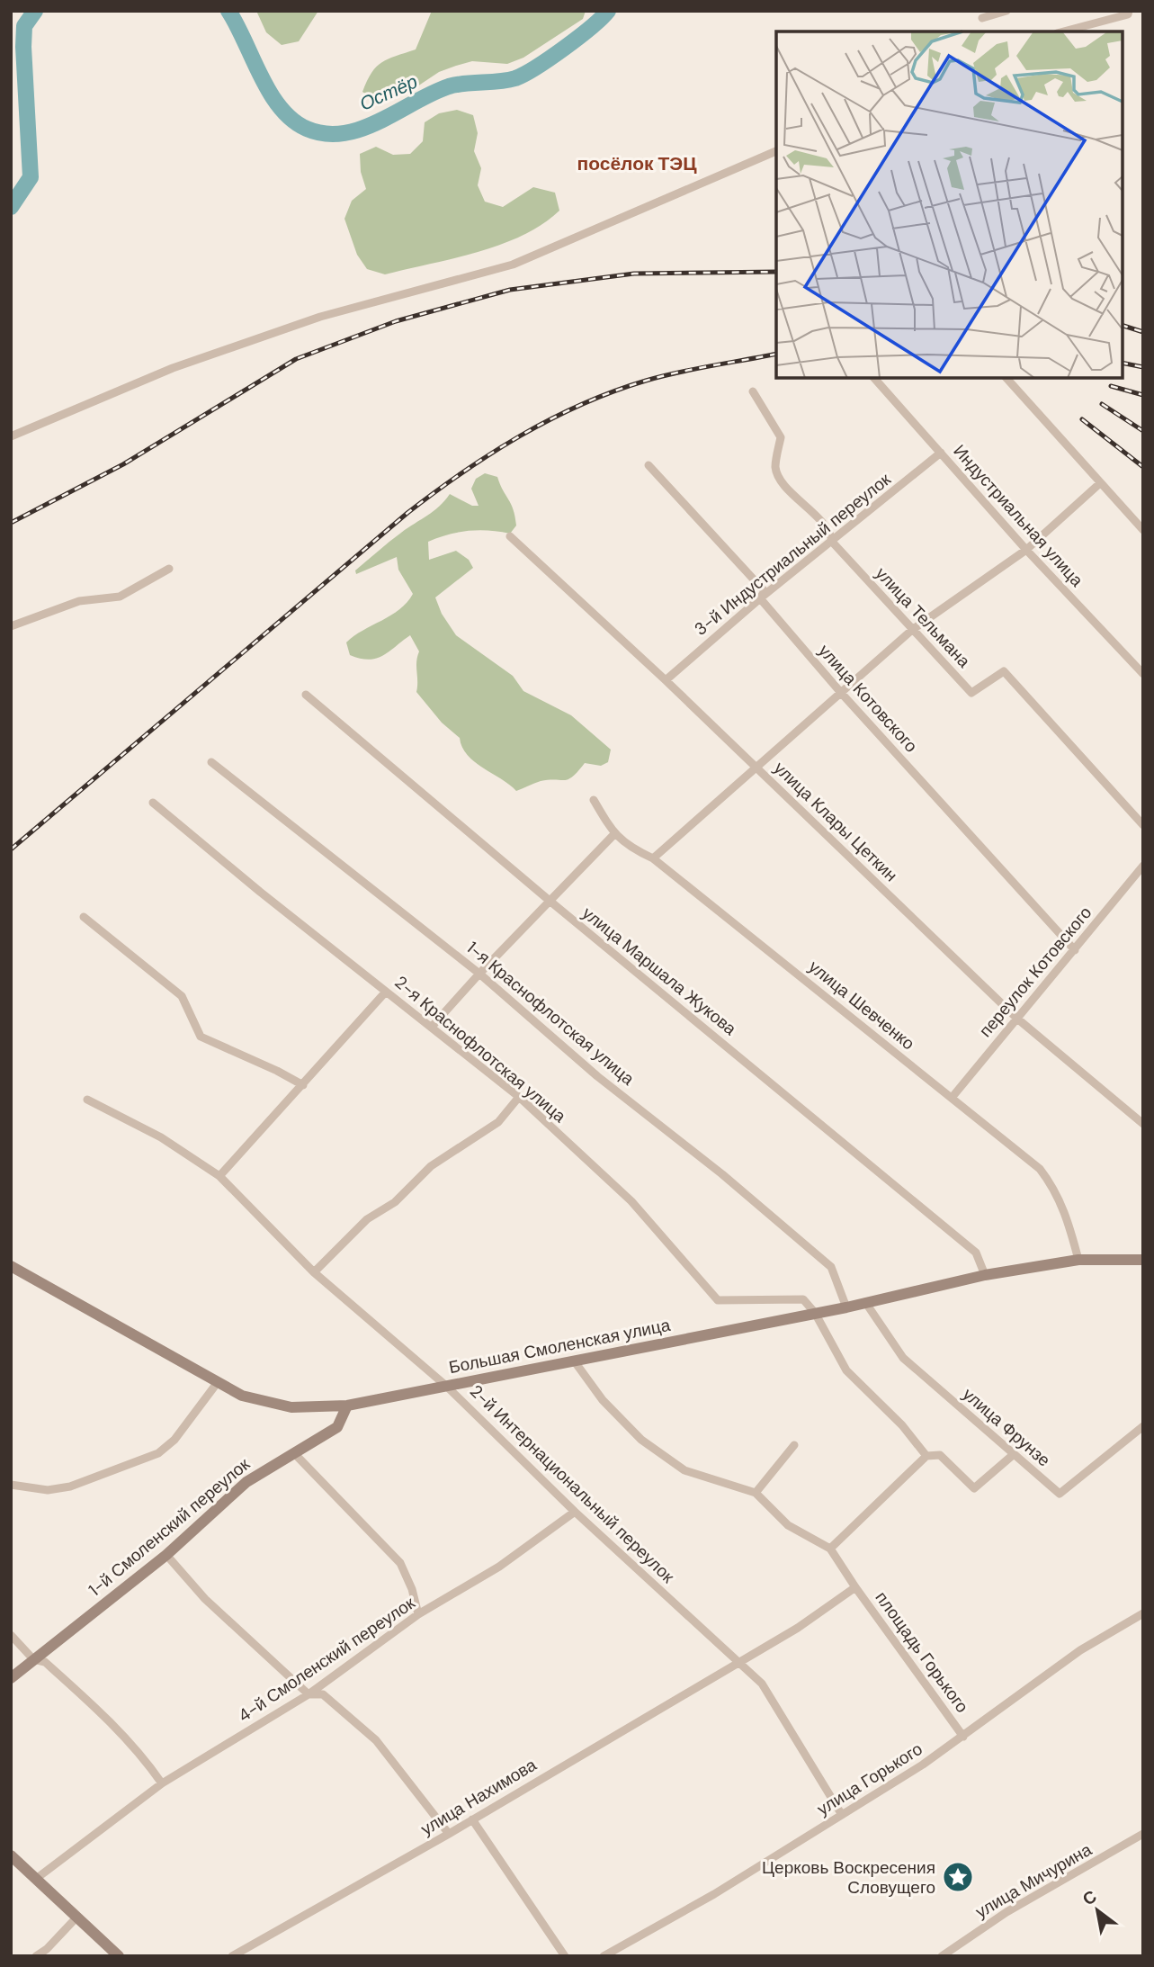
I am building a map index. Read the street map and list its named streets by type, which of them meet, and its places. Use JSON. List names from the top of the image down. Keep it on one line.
{"streets":{"main road":["Большая Смоленская улица","1-й Смоленский переулок"],"street":["Индустриальная улица","3-й Индустриальный переулок","улица Тельмана","улица Котовского","улица Клары Цеткин","улица Маршала Жукова","переулок Котовского","улица Шевченко","1-я Краснофлотская улица","2-я Краснофлотская улица","улица Фрунзе","2-й Интернациональный переулок","площадь Горького","4-й Смоленский переулок","улица Горького","улица Нахимова","улица Мичурина"]},"crossings":[["Индустриальная улица","3-й Индустриальный переулок"],["3-й Индустриальный переулок","улица Тельмана"],["3-й Индустриальный переулок","улица Котовского"],["3-й Индустриальный переулок","улица Клары Цеткин"],["улица Котовского","переулок Котовского"],["улица Клары Цеткин","переулок Котовского"],["улица Маршала Жукова","Большая Смоленская улица"],["переулок Котовского","улица Шевченко"],["улица Шевченко","Большая Смоленская улица"],["1-я Краснофлотская улица","Большая Смоленская улица"],["2-я Краснофлотская улица","Большая Смоленская улица"],["Большая Смоленская улица","улица Фрунзе"],["Большая Смоленская улица","2-й Интернациональный переулок"],["Большая Смоленская улица","1-й Смоленский переулок"],["2-й Интернациональный переулок","площадь Горького"],["2-й Интернациональный переулок","4-й Смоленский переулок"],["2-й Интернациональный переулок","улица Нахимова"],["площадь Горького","улица Горького"],["площадь Горького","улица Нахимова"]],"districts":["посёлок ТЭЦ"],"water":["Остёр"],"places":{"place":["Церковь Воскресения Словущего"]},"north":"top left"}
